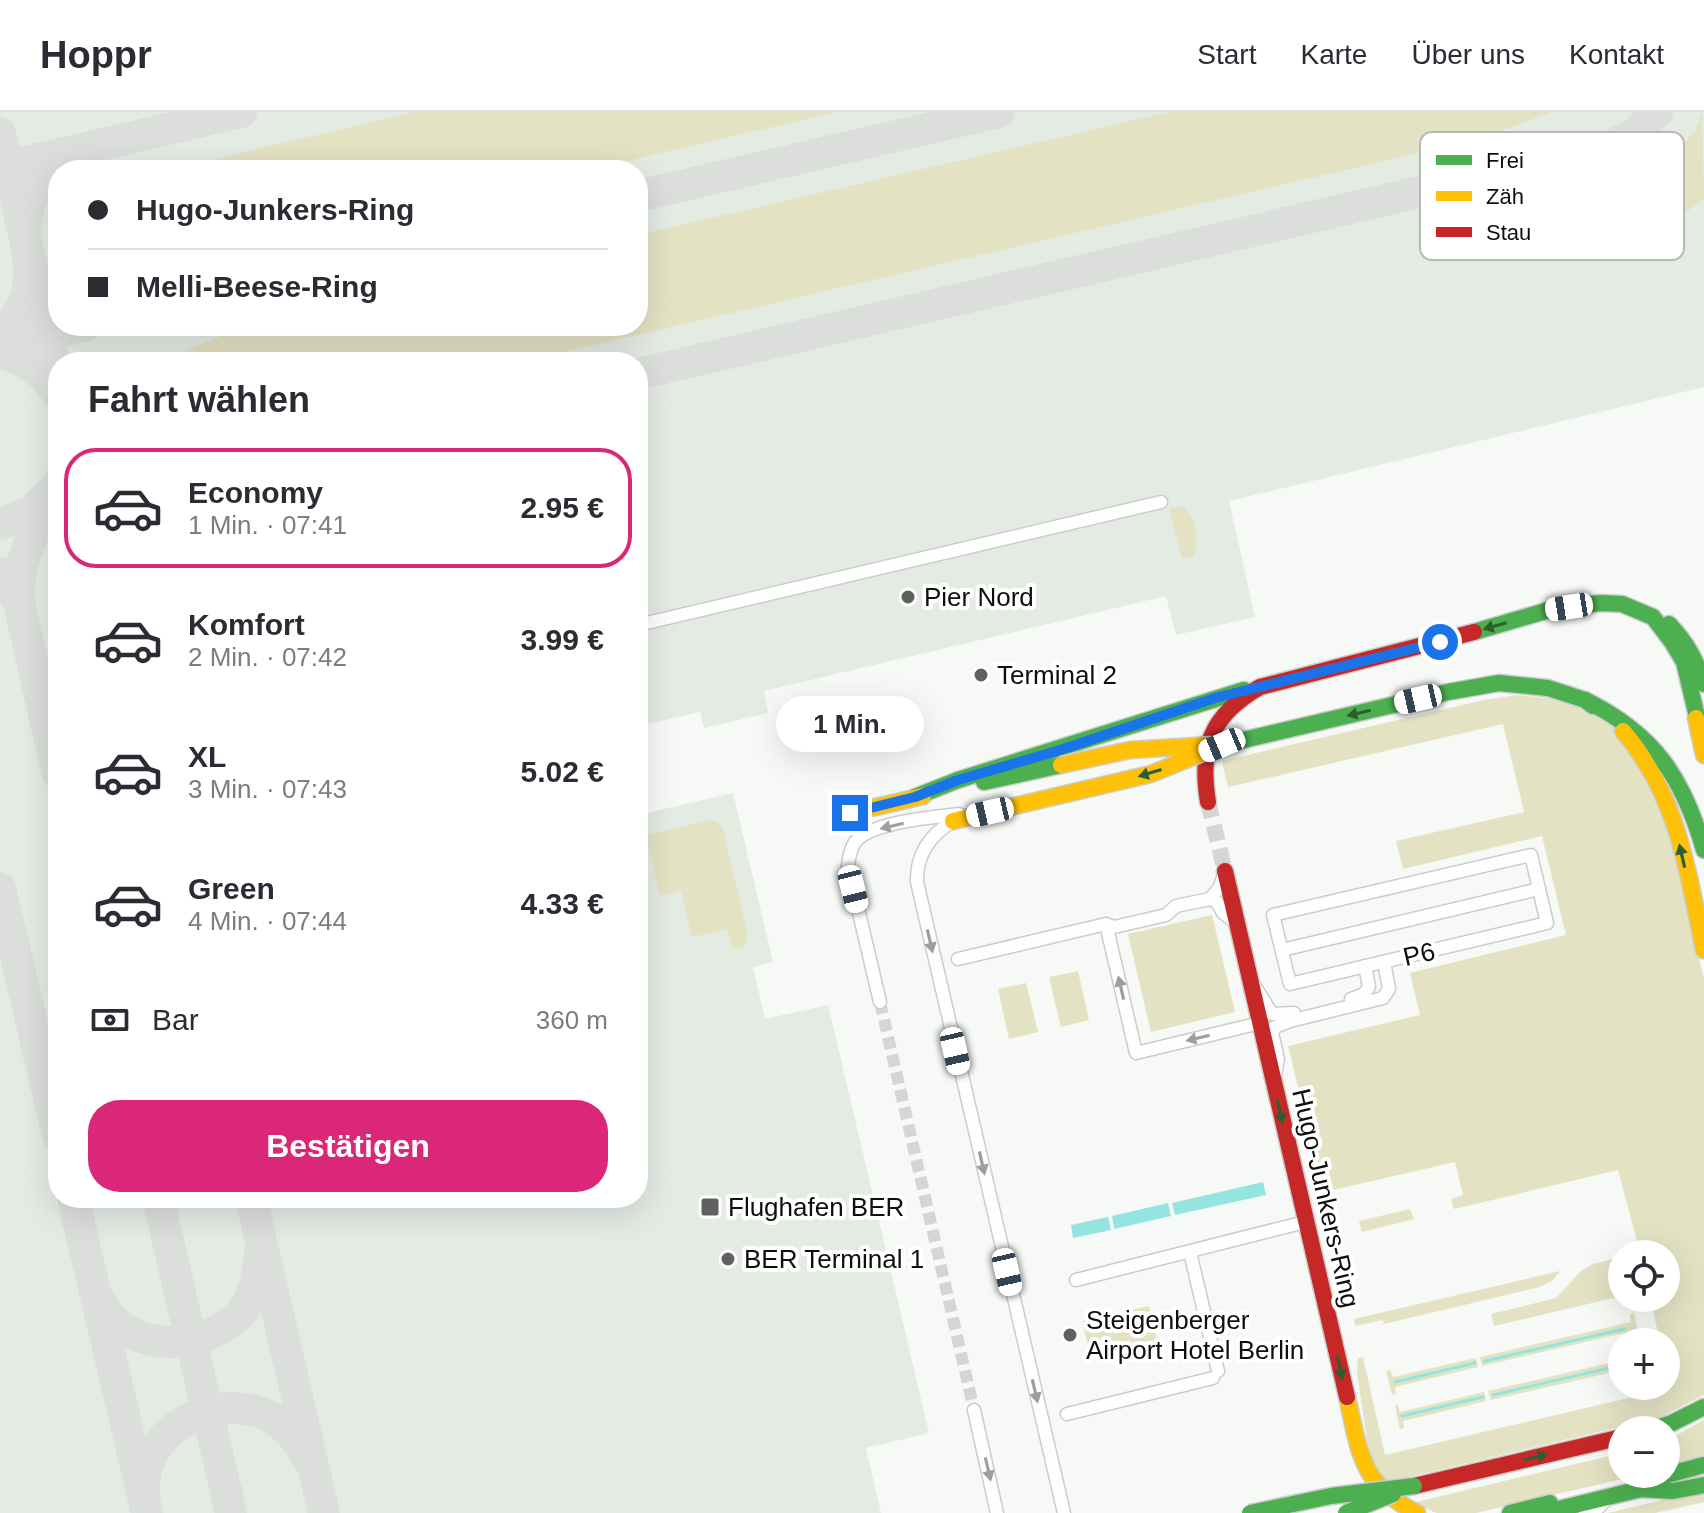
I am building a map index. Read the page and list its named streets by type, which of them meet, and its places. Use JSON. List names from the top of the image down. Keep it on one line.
{"streets":{"main road":["Hugo-Junkers-Ring"],"street":["P6"]},"one_way":["Hugo-Junkers-Ring"],"places":{"other":["Pier Nord","Terminal 2","BER Terminal 1","Steigenberger Airport Hotel Berlin"],"transit":["Flughafen BER"]},"legend":["Frei","Zäh","Stau"],"page":{"header":"Hoppr","nav":["Start","Karte","Über uns","Kontakt"],"banner":["Hugo-Junkers-Ring","Melli-Beese-Ring"],"heading":"Fahrt wählen","list":[{"name":"Economy","note":"1 Min. · 07:41","value":"2.95 €"},{"name":"Komfort","note":"2 Min. · 07:42","value":"3.99 €"},{"name":"XL","note":"3 Min. · 07:43","value":"5.02 €"},{"name":"Green","note":"4 Min. · 07:44","value":"4.33 €"}],"bubble":"1 Min.","pay":["Bar","360 m"],"buttons":"Bestätigen","map_buttons":["+","−"]}}
